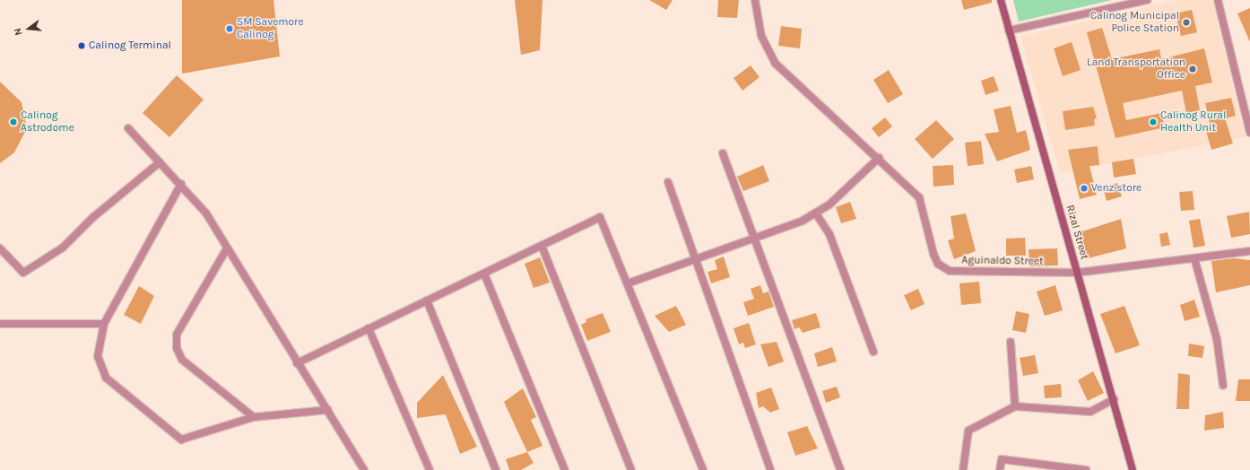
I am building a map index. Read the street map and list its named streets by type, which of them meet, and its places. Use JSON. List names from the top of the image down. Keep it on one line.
{"streets":{"street":["Rizal Street","Aguinaldo Street"]},"crossings":[["Rizal Street","Aguinaldo Street"]],"places":["Calinog Municipal Police Station","SM Savemore Calinog","Calinog Terminal","Land Transportation Office","Calinog Astrodome","Calinog Rural Health Unit","Venz store"],"north":"left"}
